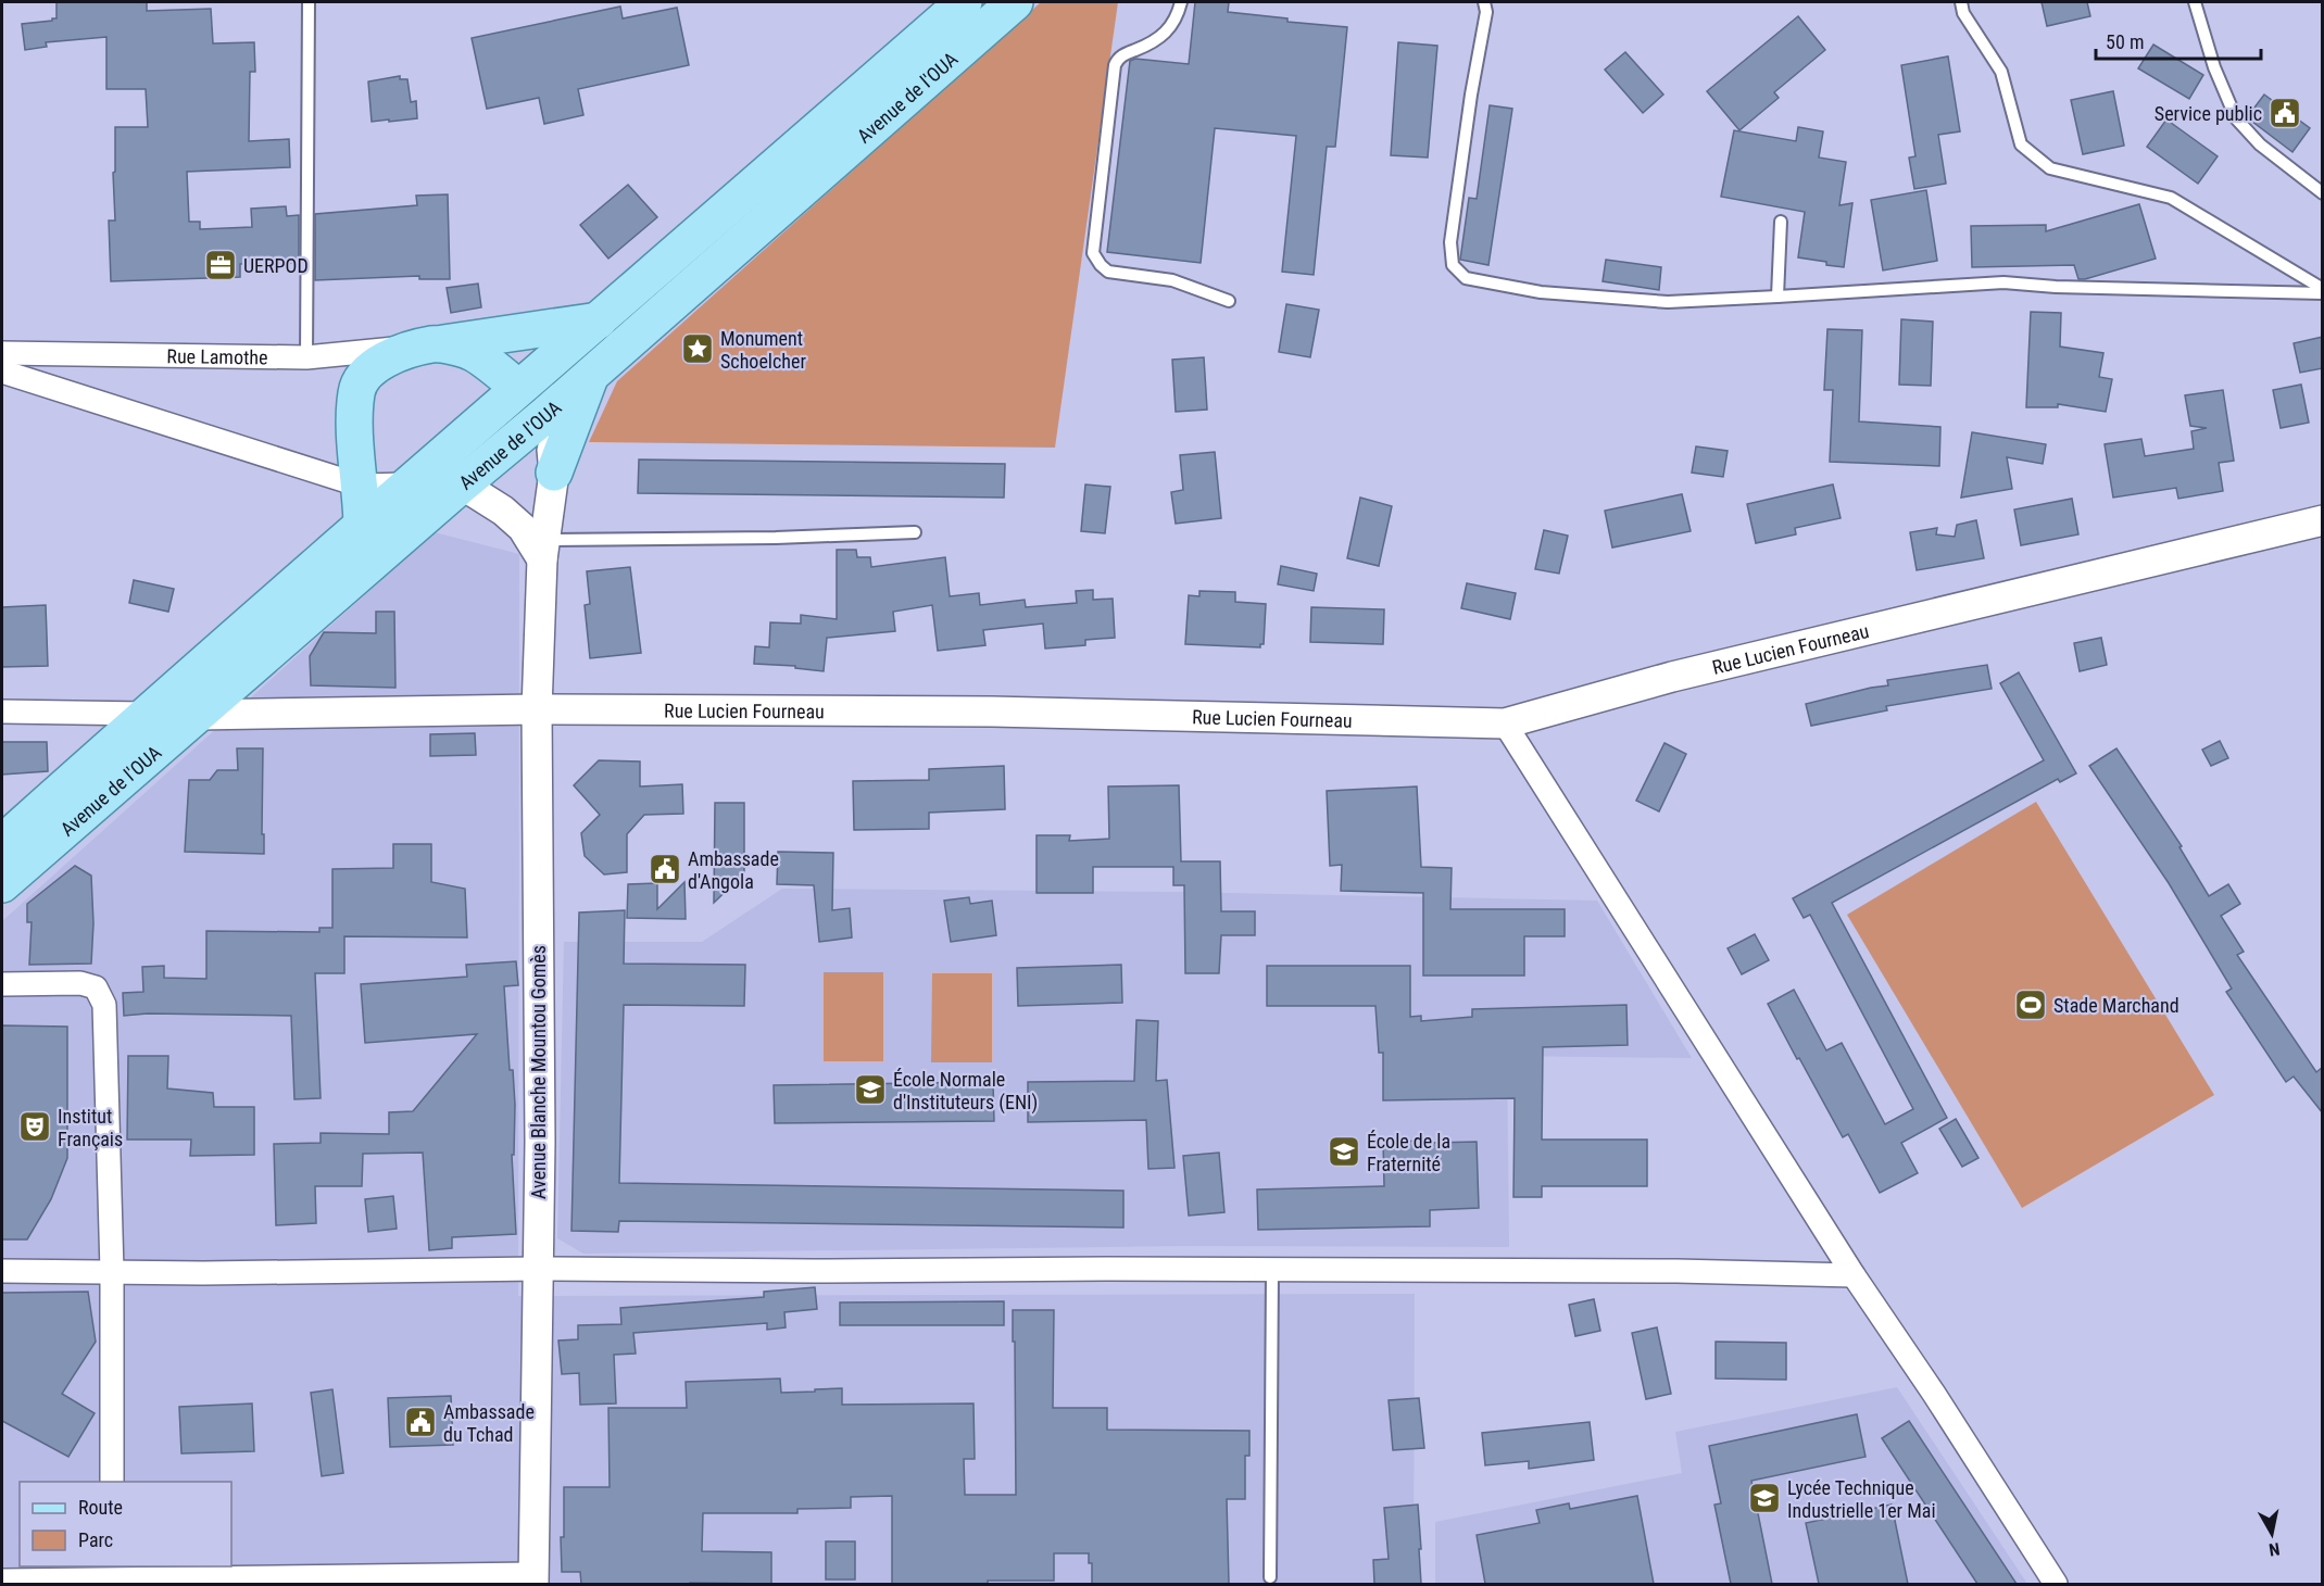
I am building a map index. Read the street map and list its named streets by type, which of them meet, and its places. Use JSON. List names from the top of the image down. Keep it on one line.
{"streets":{"main road":["Avenue de l'OUA"],"street":["Rue Lamothe","Rue Lucien Fourneau","Avenue Blanche Mountou Gomès"]},"crossings":[["Avenue de l'OUA","Rue Lucien Fourneau"],["Avenue de l'OUA","Avenue Blanche Mountou Gomès"],["Rue Lucien Fourneau","Avenue Blanche Mountou Gomès"]],"places":{"public building":["Service public","Ambassade d'Angola","Ambassade du Tchad"],"office":["UERPOD"],"place":["Monument Schoelcher"],"sports":["Stade Marchand"],"school or university":["École Normale d'Instituteurs (ENI)","École de la Fraternité","Lycée Technique Industrielle 1er Mai"],"theatre":["Institut Français"]},"legend":["Route","Parc"],"scale_bar":"50 m","north":"bottom"}
